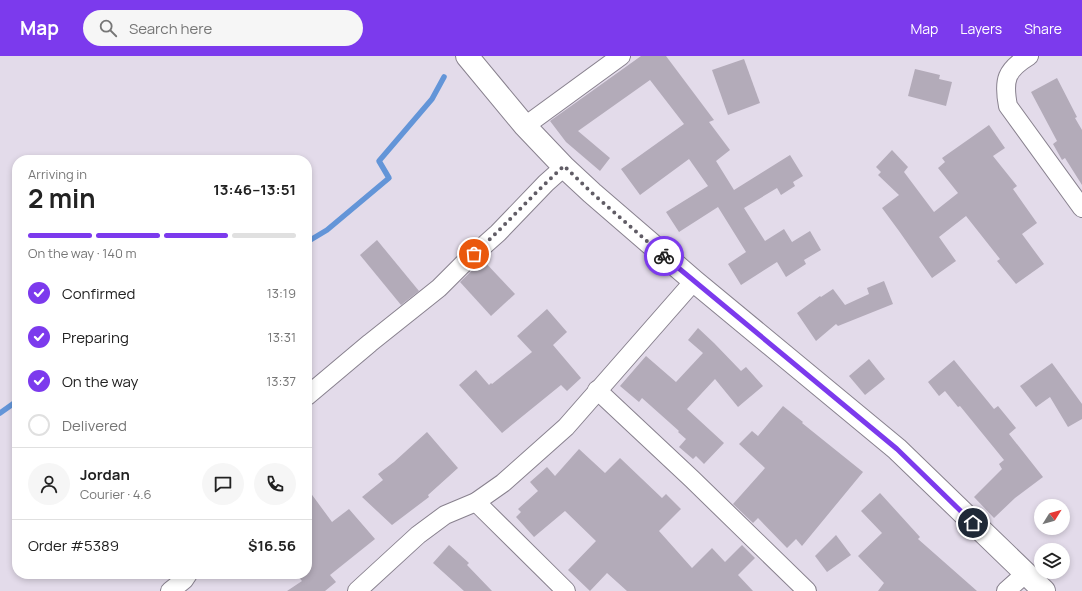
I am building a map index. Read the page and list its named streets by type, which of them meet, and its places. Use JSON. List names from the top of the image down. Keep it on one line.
{"north":"top right","page":{"header":"Map","search":"Search here","nav":["Map","Layers","Share"],"heading":["2 min","Arriving in","13:46–13:51"],"panel":["Jordan","Courier · 4.6","Order #5389","$16.56"],"bar":"On the way · 140 m","list":[["Confirmed","13:19"],["Preparing","13:31"],["On the way","13:37"],"Delivered"]}}
